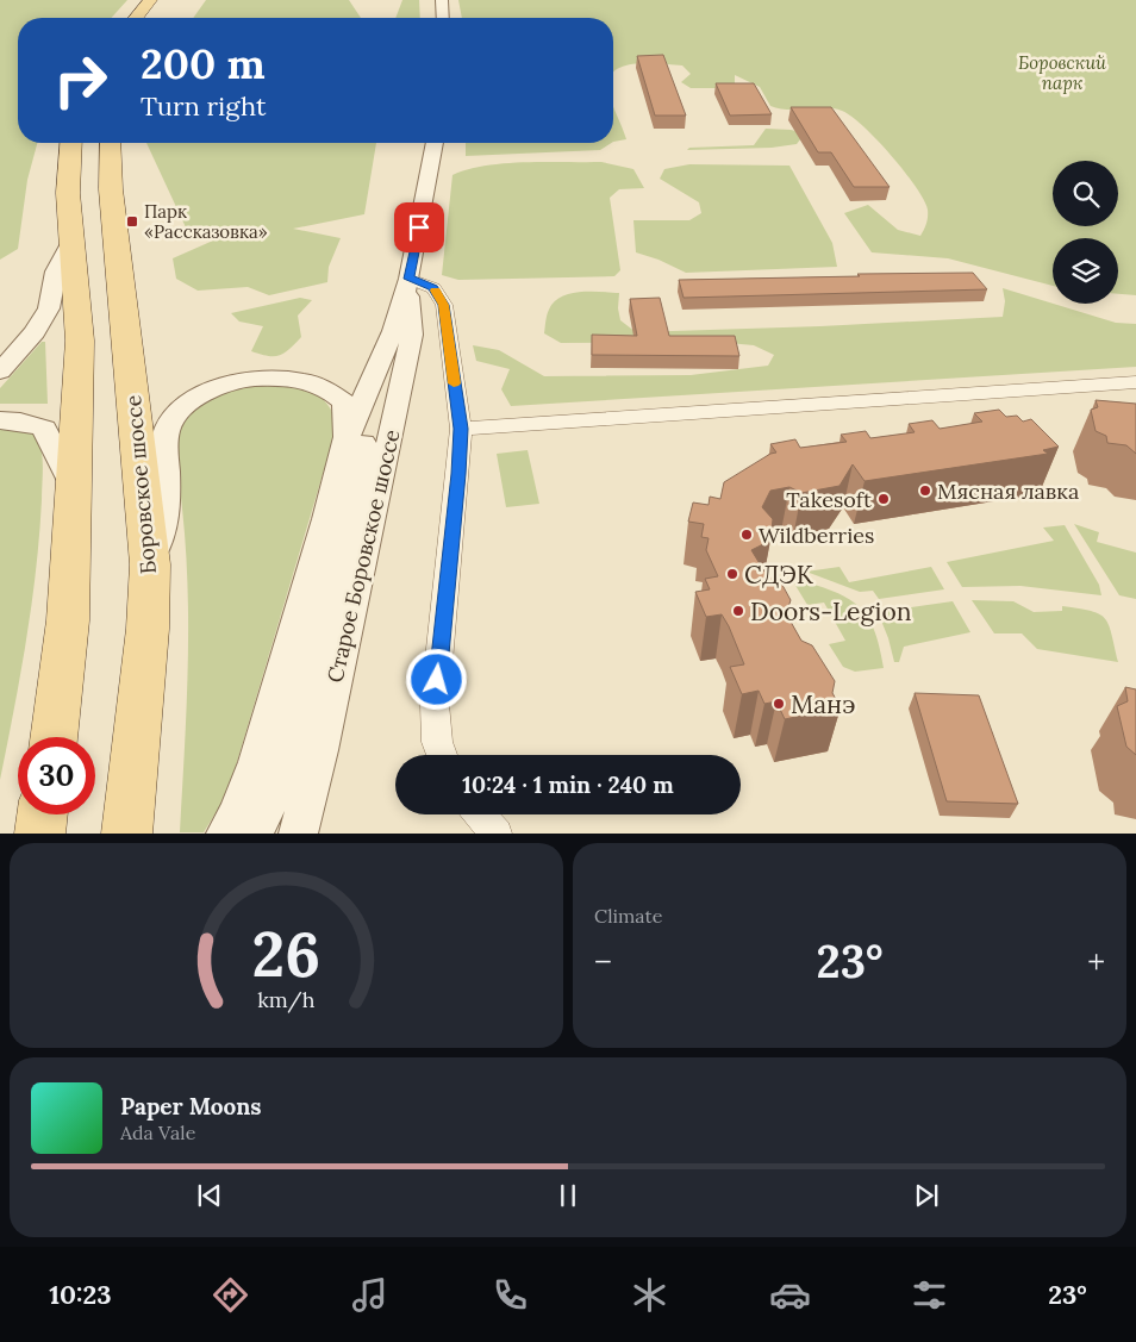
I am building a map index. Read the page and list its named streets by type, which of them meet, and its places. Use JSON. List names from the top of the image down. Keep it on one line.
{"streets":{"main road":["Боровское шоссе"],"street":["Старое Боровское шоссе"]},"parks":["Боровский парк"],"places":{"transit":["Парк «Рассказовка»"],"other":["Мясная лавка","Takesoft","Wildberries","СДЭК","Doors-Legion","Манэ"]},"page":{"turn":["200 m","Turn right"],"limit":"30","trip":"10:24 · 1 min · 240 m","tile":"Climate","heat":["−","23°","+"],"song":["Paper Moons","Ada Vale"],"tabs":["10:23","23°"],"gauge":["26","km/h"]}}
